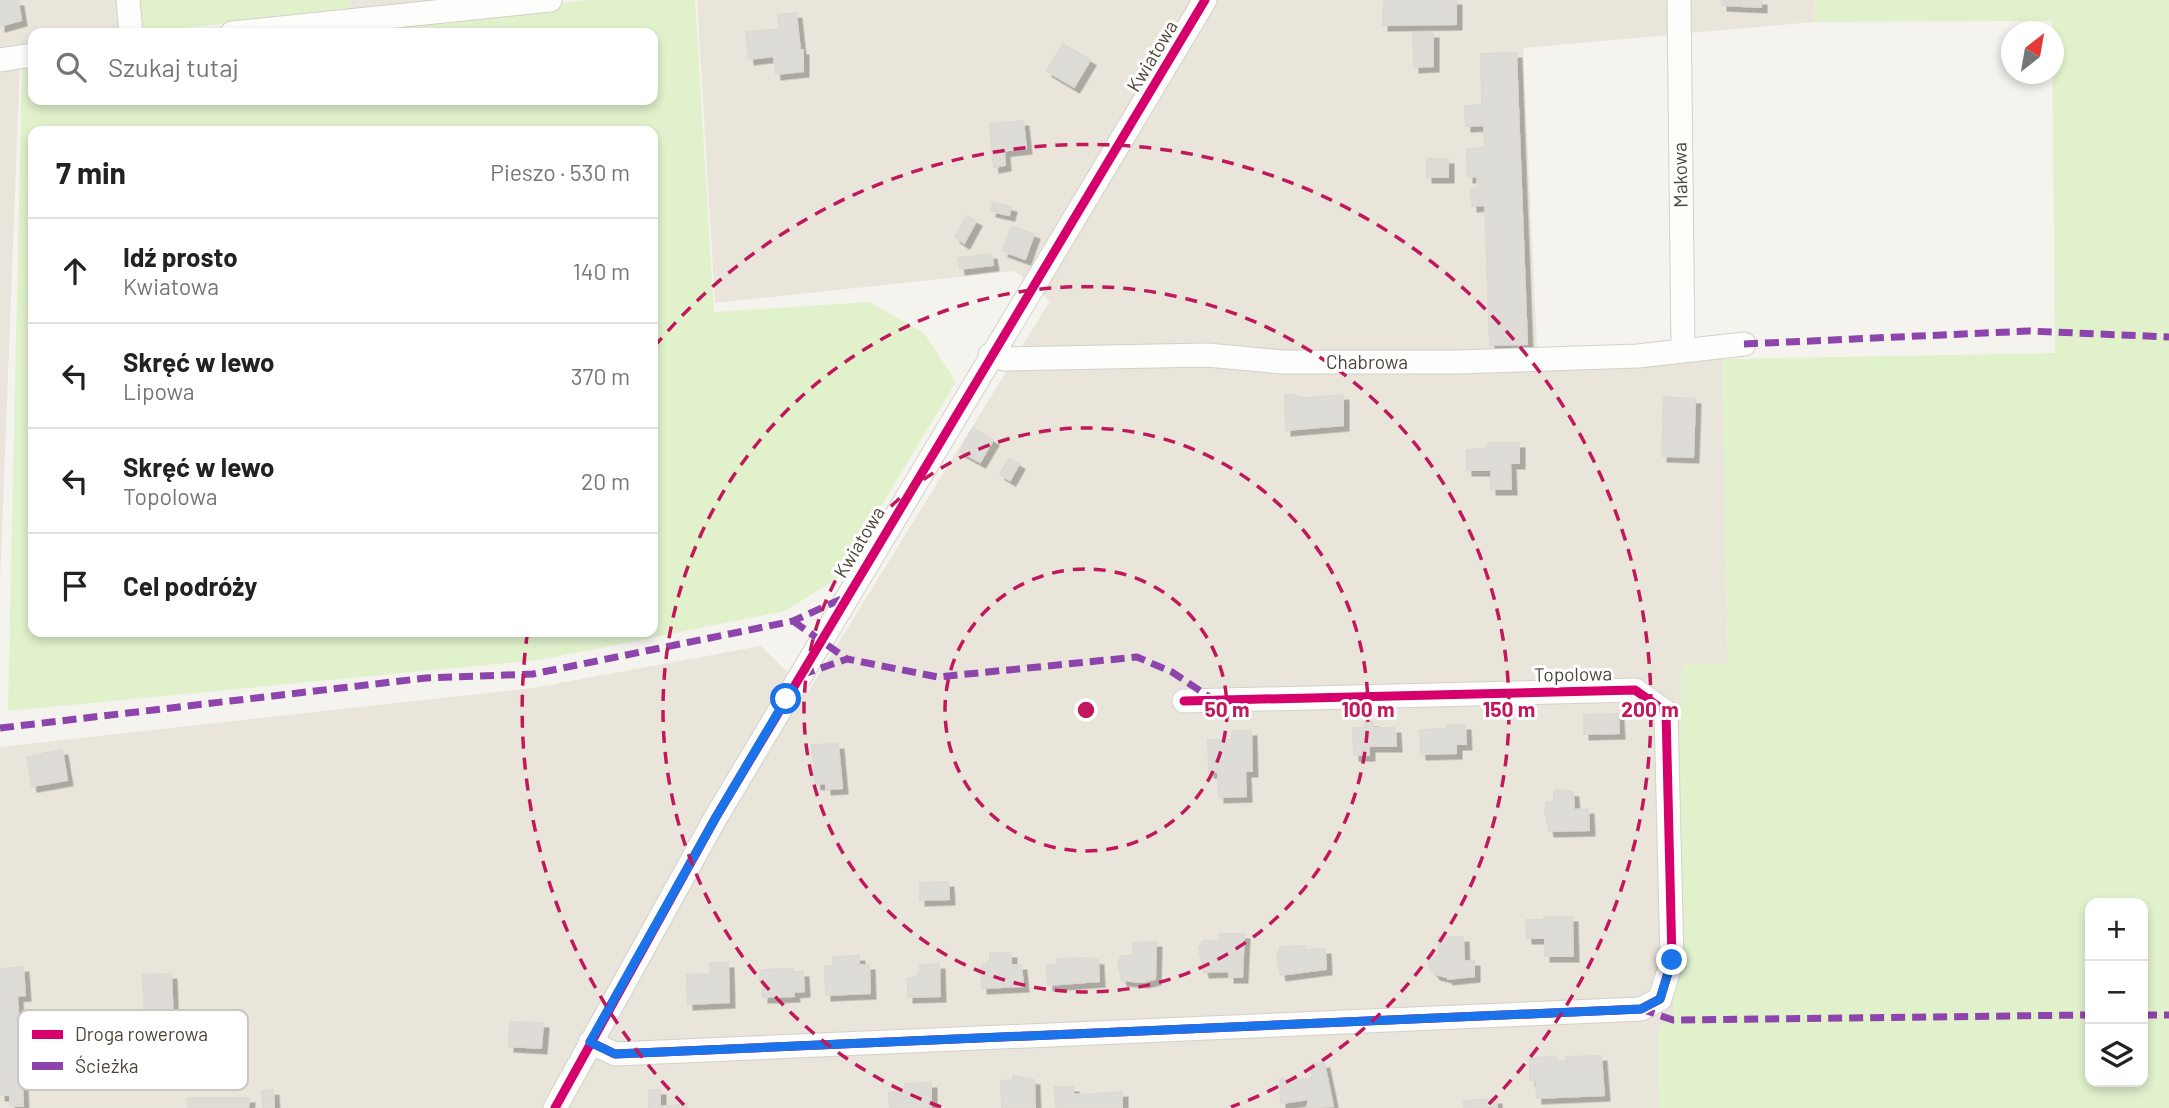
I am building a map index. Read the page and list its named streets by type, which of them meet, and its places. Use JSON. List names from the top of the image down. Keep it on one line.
{"streets":{"street":["Kwiatowa","Makowa","Chabrowa","Topolowa"]},"crossings":[["Kwiatowa","Chabrowa"],["Kwiatowa","Topolowa"],["Makowa","Chabrowa"]],"legend":["Droga rowerowa","Ścieżka"],"north":"top right","page":{"search":"Szukaj tutaj","heading":["7 min","Pieszo · 530 m"],"list":[["Idź prosto","Kwiatowa","140 m"],["Skręć w lewo","Lipowa","370 m"],["Skręć w lewo","Topolowa","20 m"],"Cel podróży"],"map_buttons":["+","−"]},"rings":["50 m","100 m","150 m","200 m"]}
